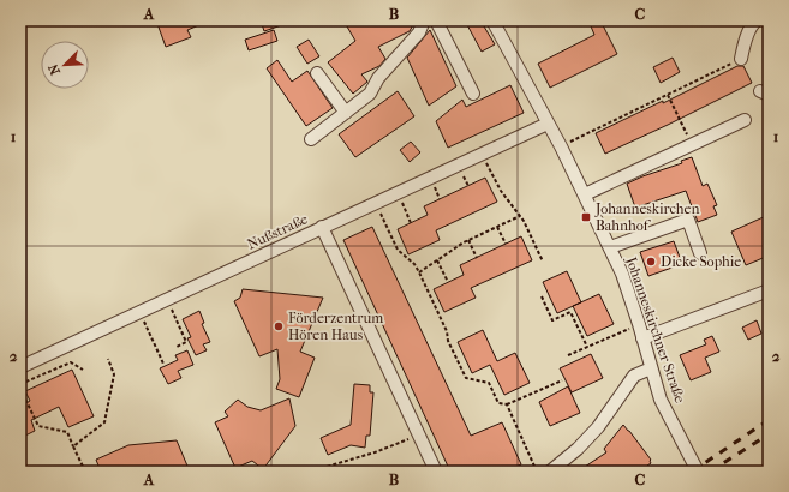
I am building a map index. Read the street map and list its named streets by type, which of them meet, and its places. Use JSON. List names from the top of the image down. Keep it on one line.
{"streets":{"street":["Nußstraße","Johanneskirchner Straße"]},"crossings":[["Nußstraße","Johanneskirchner Straße"]],"places":{"transit":["Johanneskirchen Bahnhof"],"other":["Dicke Sophie","Förderzentrum Hören Haus"]},"north":"bottom left","grid":{"columns":["A","B","C"],"rows":["1","2"]}}
